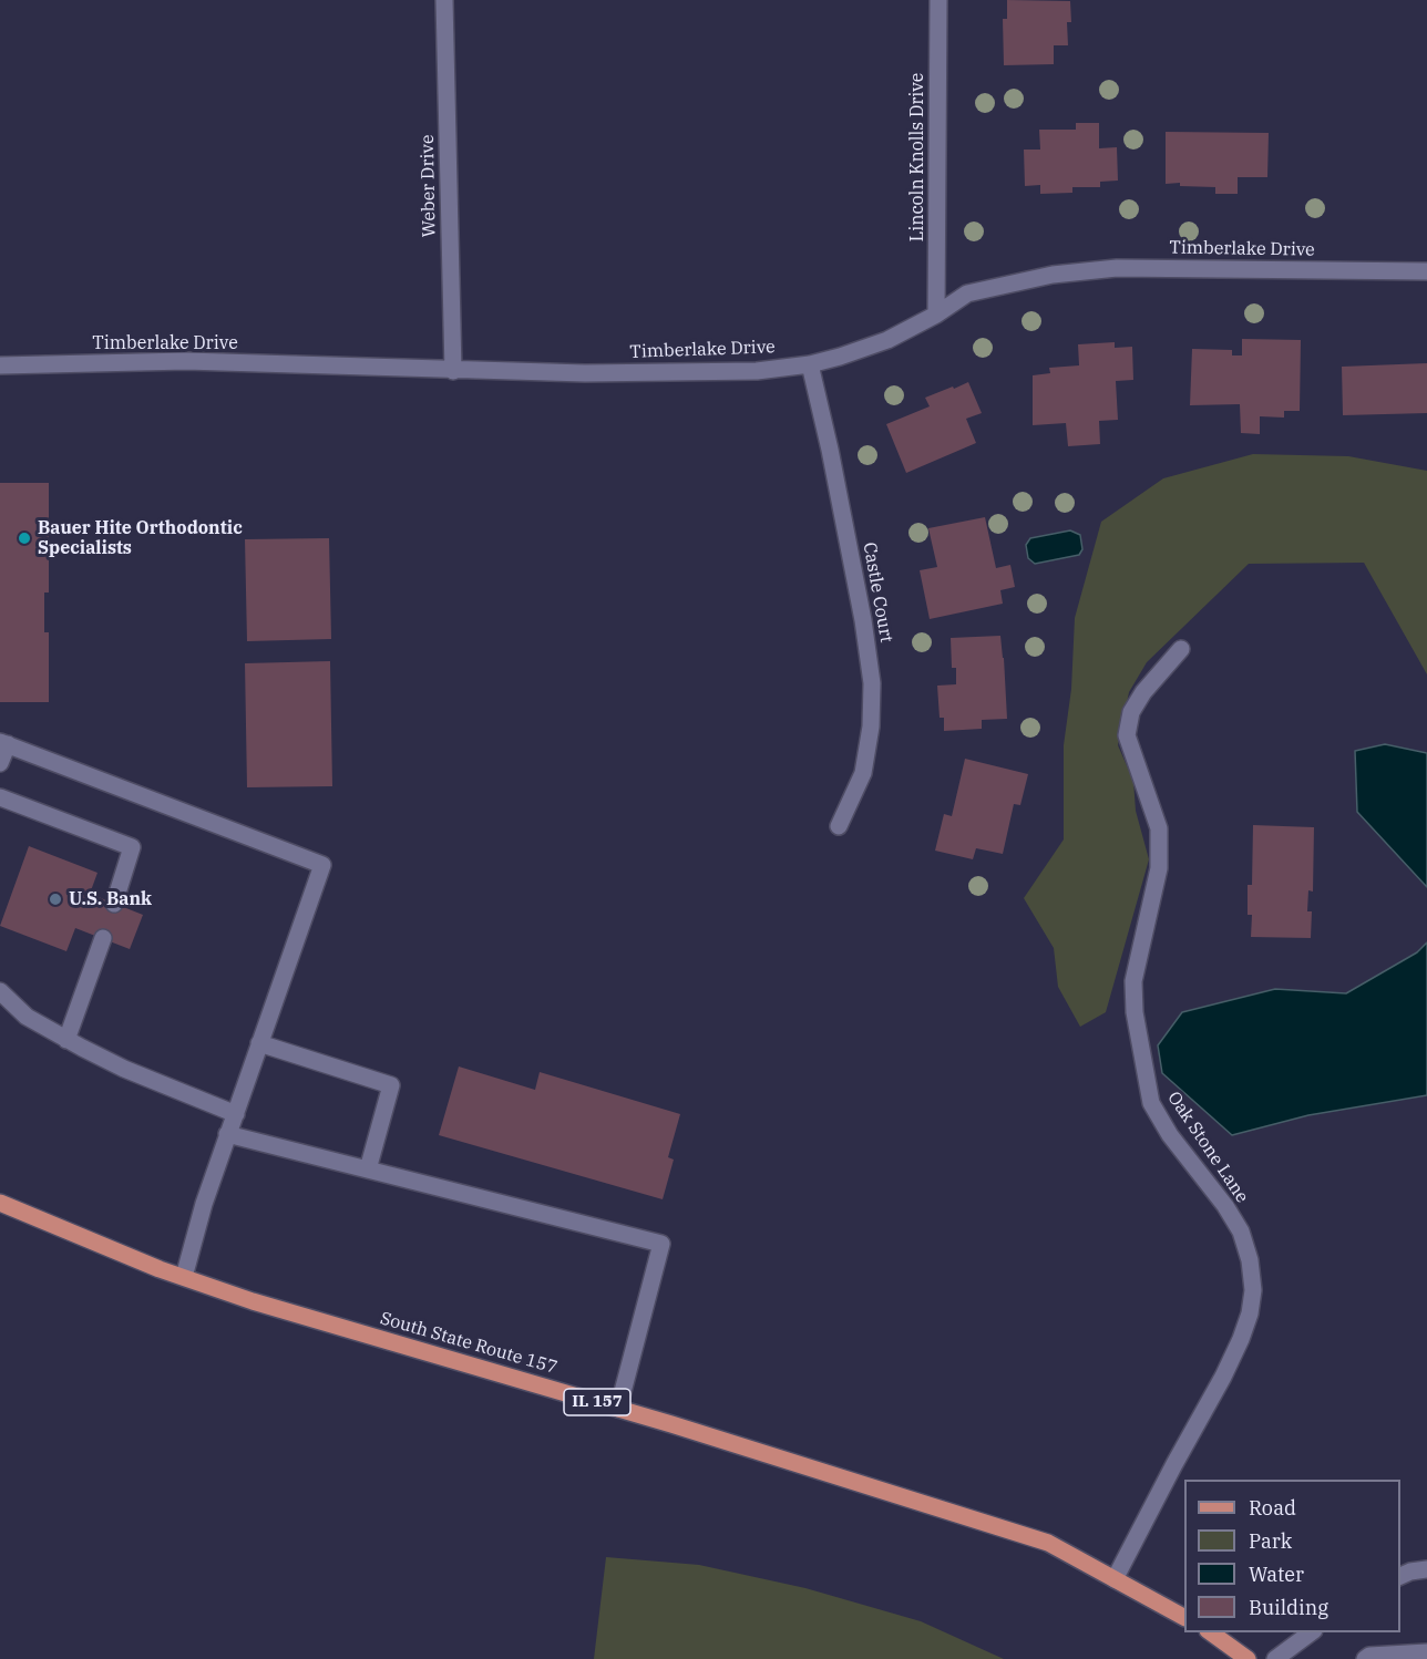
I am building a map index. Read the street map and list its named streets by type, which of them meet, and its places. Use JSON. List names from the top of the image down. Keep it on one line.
{"streets":{"main road":["South State Route 157","IL 157"],"street":["Lincoln Knolls Drive","Weber Drive","Timberlake Drive","Castle Court","Oak Stone Lane"]},"crossings":[["Lincoln Knolls Drive","Timberlake Drive"],["Weber Drive","Timberlake Drive"],["Timberlake Drive","Castle Court"],["Oak Stone Lane","South State Route 157"]],"places":["Bauer Hite Orthodontic Specialists","U.S. Bank"],"legend":["Road","Park","Water","Building"]}
